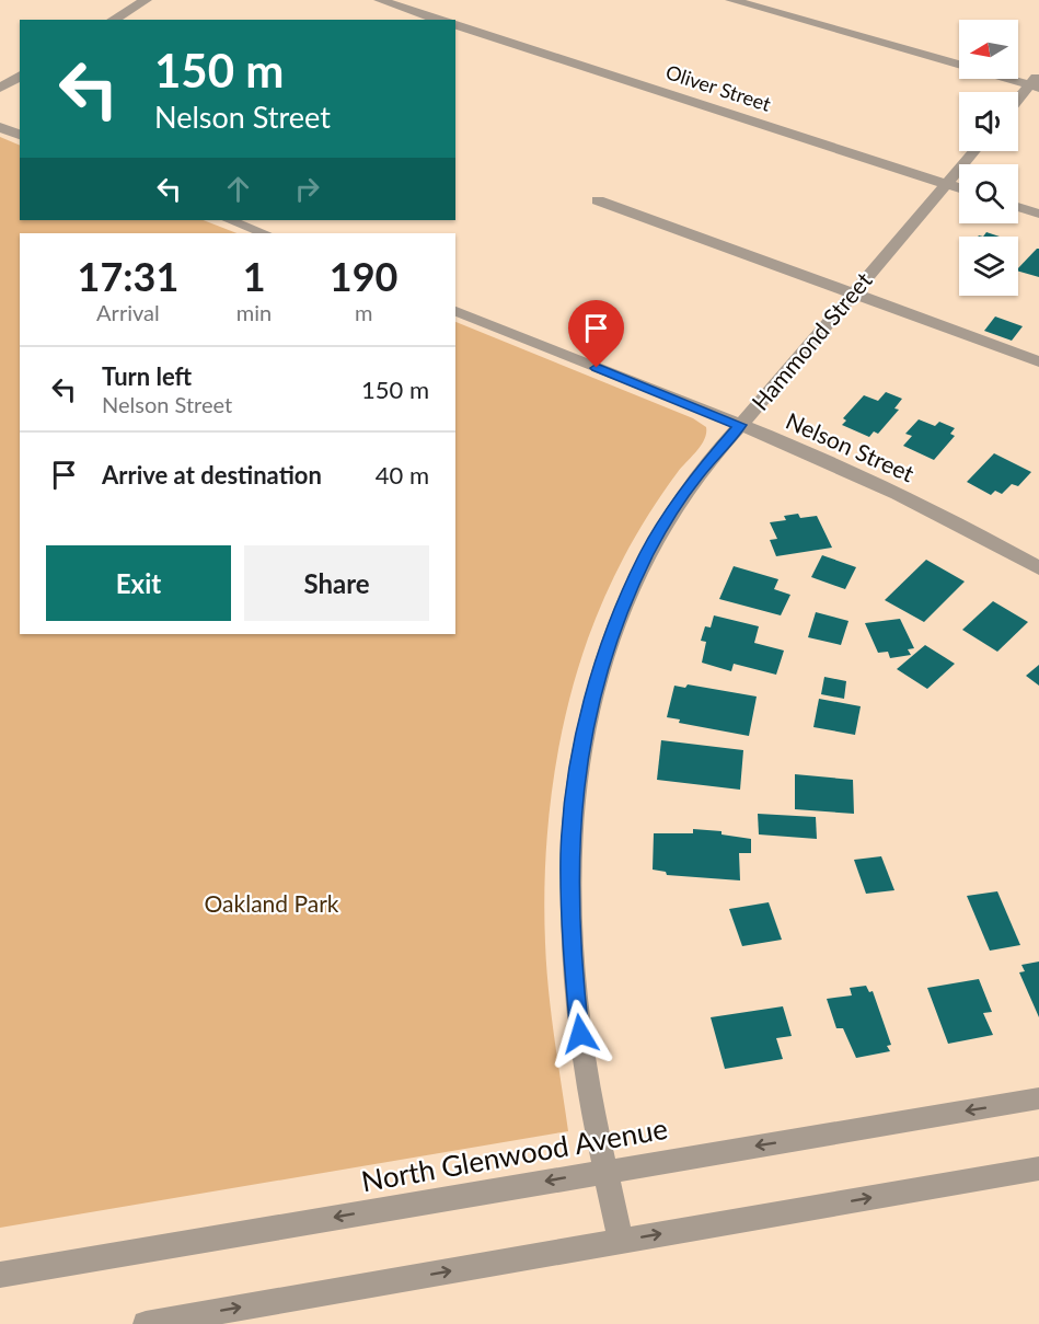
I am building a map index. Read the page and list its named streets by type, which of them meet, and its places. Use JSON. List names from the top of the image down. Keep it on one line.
{"streets":{"street":["Oliver Street","Hammond Street","Nelson Street","North Glenwood Avenue"]},"crossings":[["Oliver Street","Hammond Street"],["Hammond Street","Nelson Street"],["Hammond Street","North Glenwood Avenue"]],"parks":["Oakland Park"],"north":"left","page":{"turn":["150 m","Nelson Street"],"eta":["17:31","Arrival","1","min","190","m"],"list":[{"name":"Turn left","note":"Nelson Street","value":"150 m"},{"name":"Arrive at destination","value":"40 m"}],"buttons":["Exit","Share"]}}
